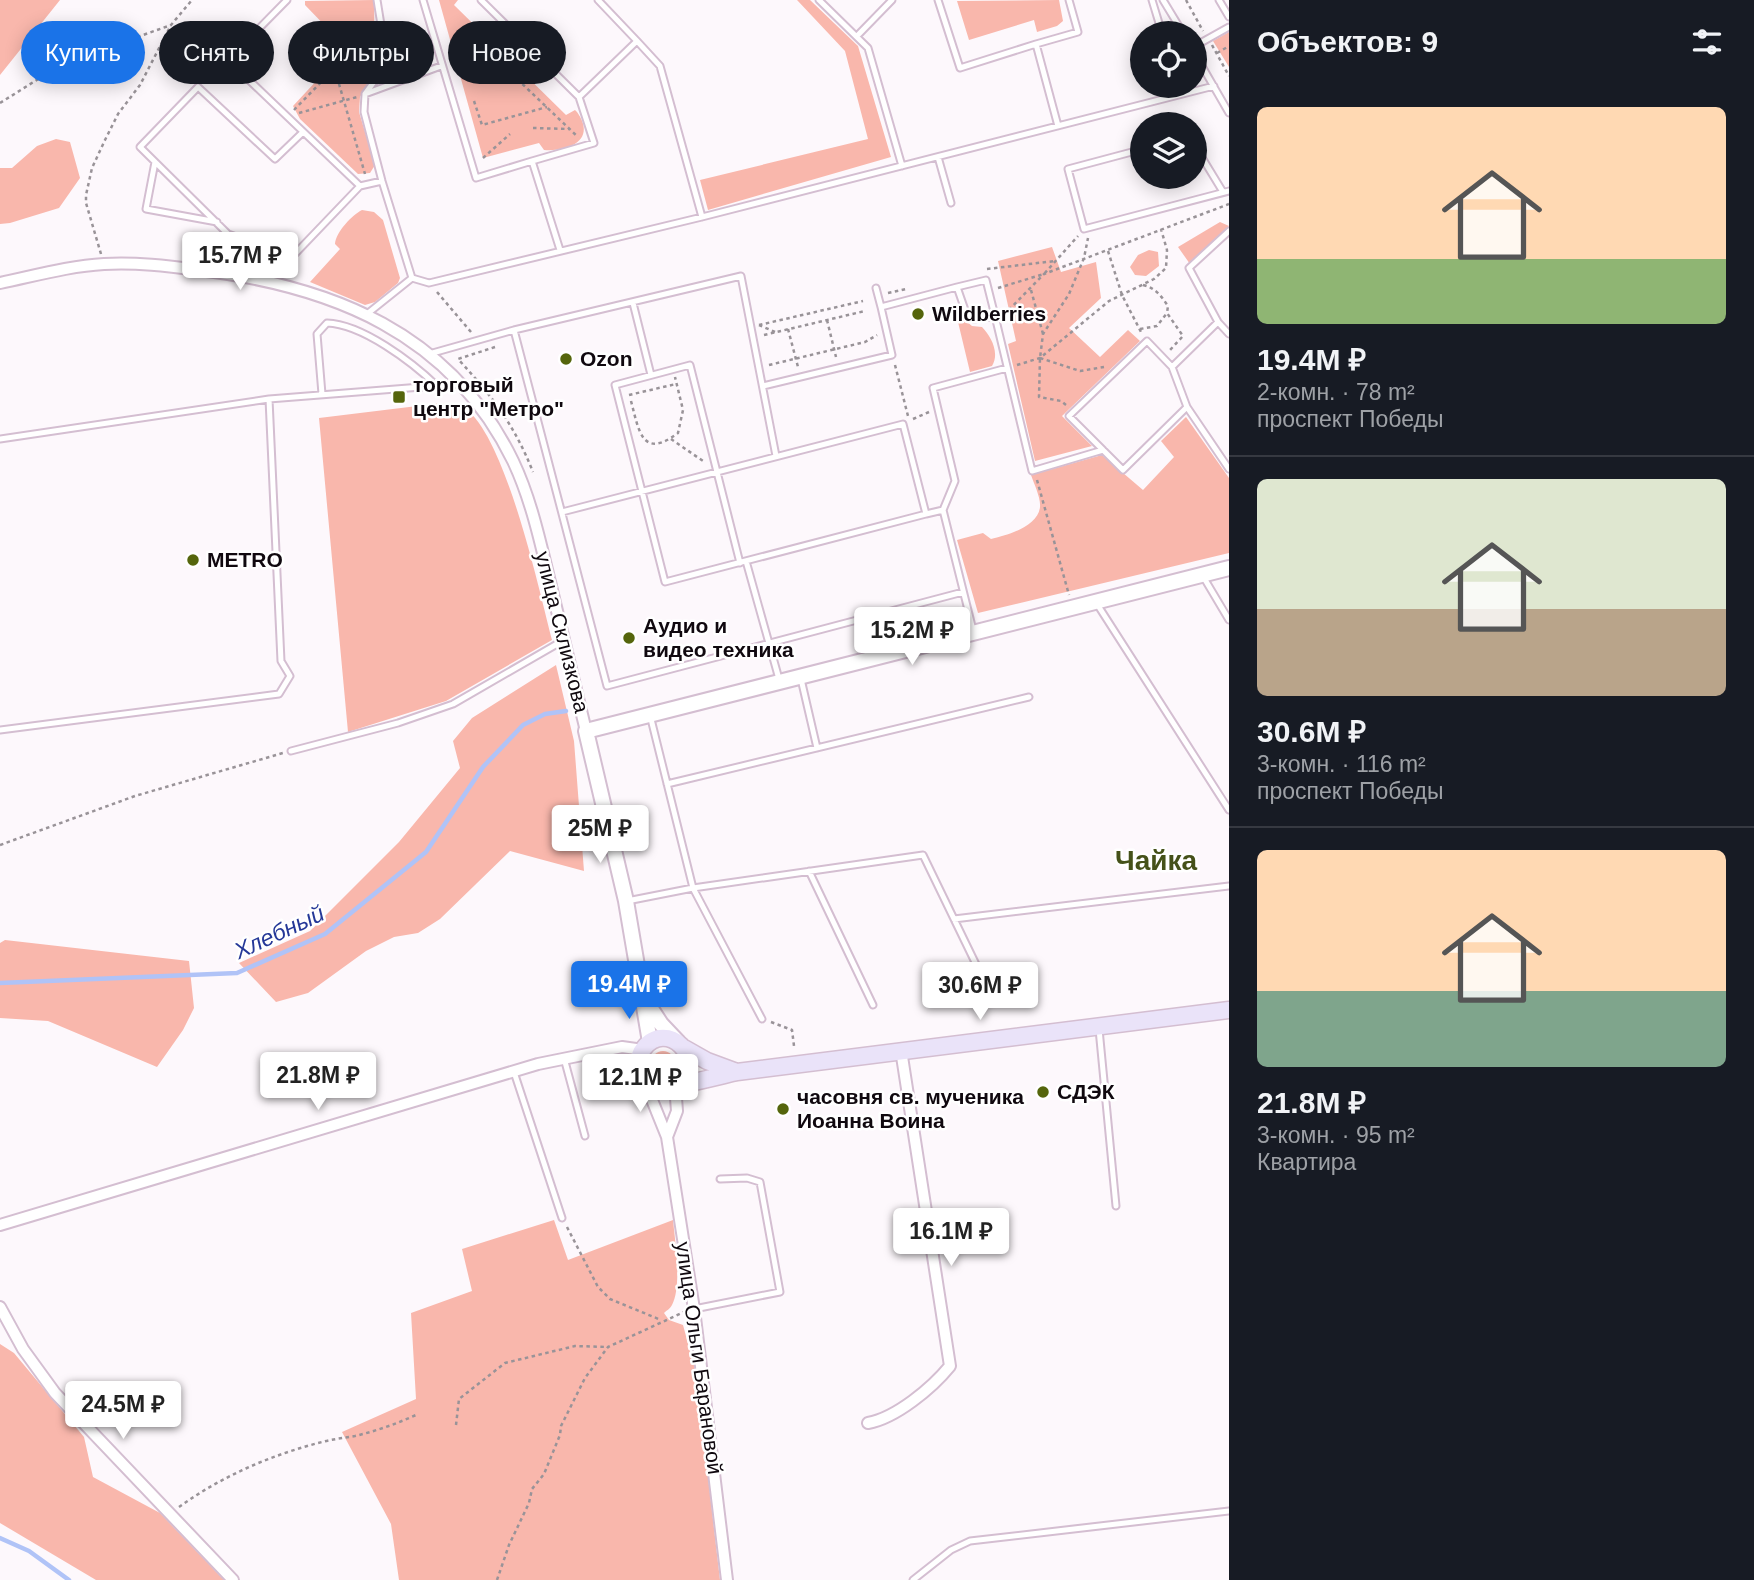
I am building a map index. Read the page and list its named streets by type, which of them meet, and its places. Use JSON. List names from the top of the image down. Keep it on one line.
{"streets":{"street":["улица Склизкова","улица Ольги Барановой"]},"districts":["Чайка"],"water":["Хлебный"],"places":{"other":["Wildberries","Ozon","METRO","Аудио и видео техника","СДЭК","часовня св. мученика Иоанна Воина"],"transit":["торговый центр \"Метро\""]},"page":{"heading":"Объектов: 9","chip":["Купить","Снять","Фильтры","Новое"],"list":[{"name":"19.4M ₽","note":"2-комн. · 78 m² · проспект Победы"},{"name":"30.6M ₽","note":"3-комн. · 116 m² · проспект Победы"},{"name":"21.8M ₽","note":"3-комн. · 95 m² · Квартира"}],"price":["15.7M ₽","15.2M ₽","25M ₽","19.4M ₽","30.6M ₽","21.8M ₽","12.1M ₽","16.1M ₽","24.5M ₽"]}}
